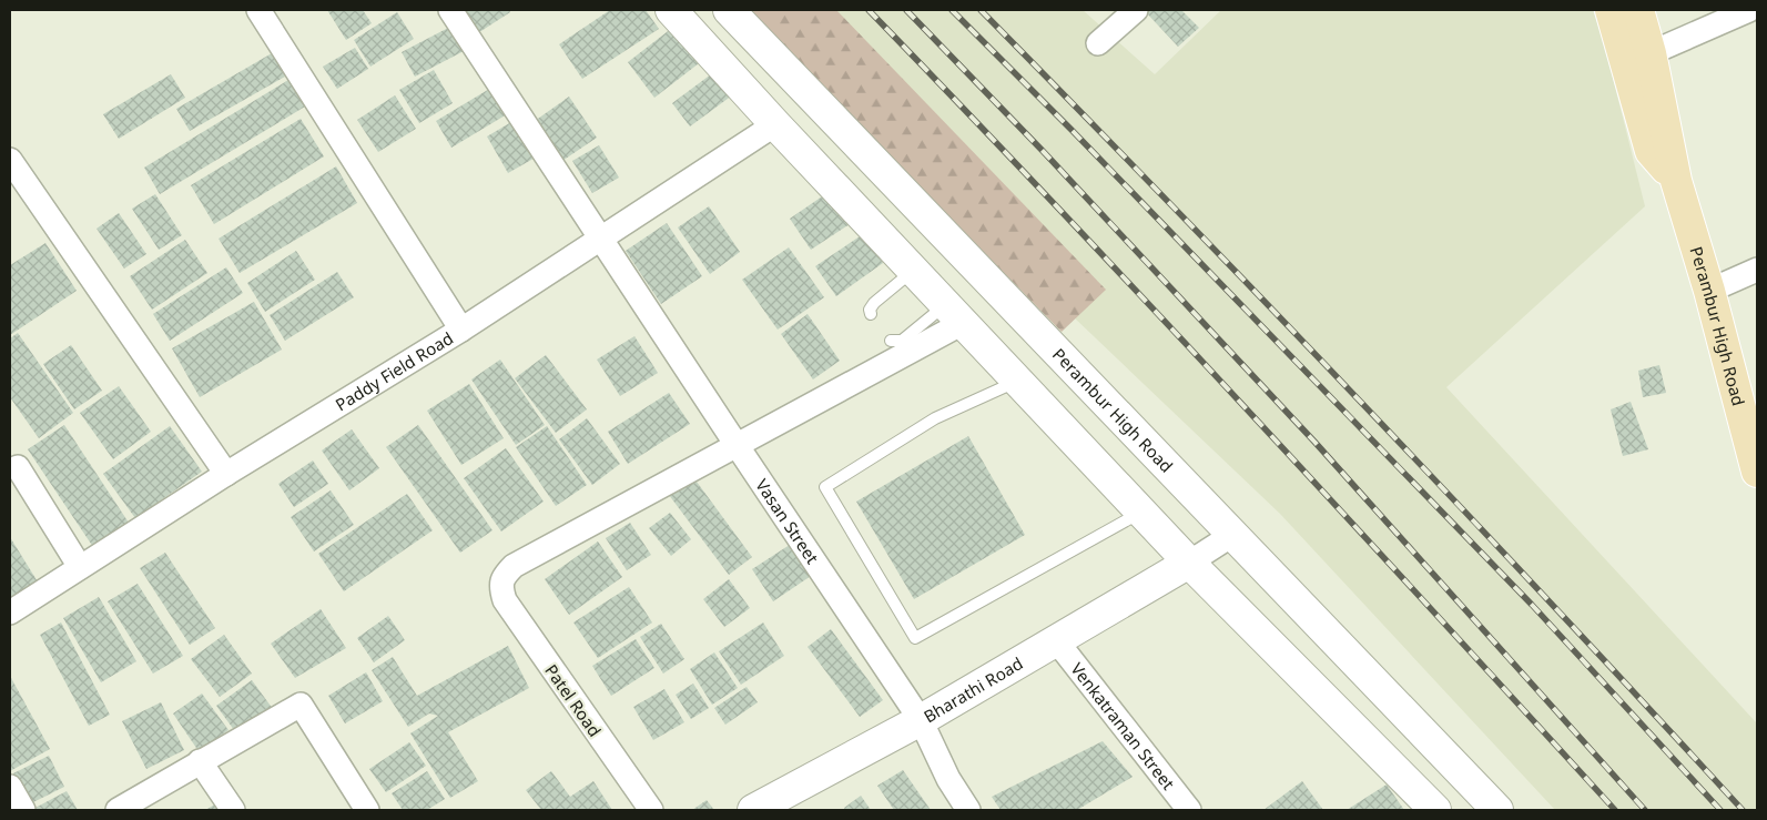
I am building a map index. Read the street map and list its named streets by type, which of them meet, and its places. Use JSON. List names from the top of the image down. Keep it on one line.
{"streets":{"main road":["Perambur High Road","Bharathi Road"],"street":["Paddy Field Road","Vasan Street","Patel Road","Venkatraman Street"]},"crossings":[["Paddy Field Road","Vasan Street"],["Vasan Street","Bharathi Road"],["Vasan Street","Patel Road"],["Bharathi Road","Venkatraman Street"]]}
